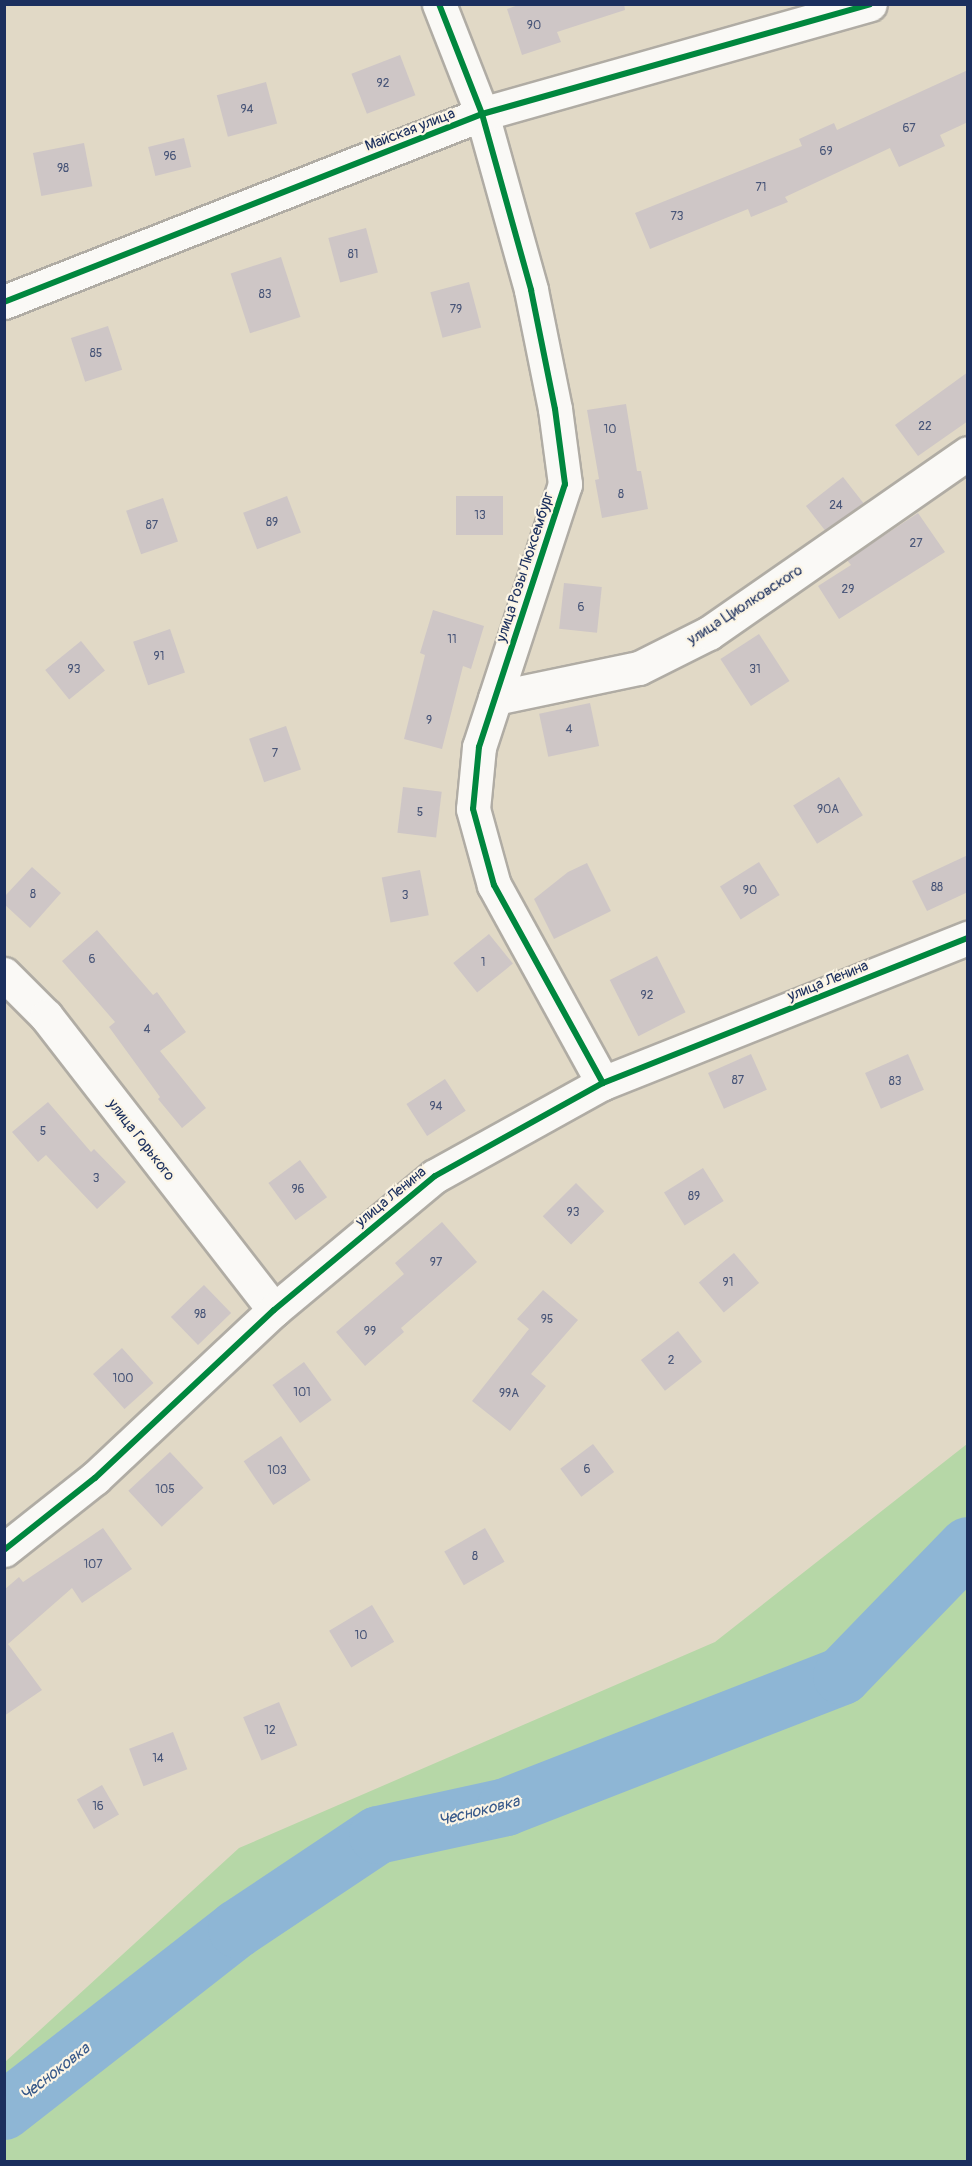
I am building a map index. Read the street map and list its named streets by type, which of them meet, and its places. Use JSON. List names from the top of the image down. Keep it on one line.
{"streets":{"street":["Майская улица","улица Розы Люксембург","улица Циолковского","улица Ленина","улица Горького"]},"crossings":[["Майская улица","улица Розы Люксембург"],["улица Розы Люксембург","улица Циолковского"],["улица Розы Люксембург","улица Ленина"],["улица Ленина","улица Горького"]],"water":["Чесноковка"],"house_numbers":["90","92","94","67","69","96","98","71","73","81","83","79","85","22","10","8","24","13","89","87","27","29","6","11","91","93","31","9","4","7","90А","5","88","90","8","3","6","1","92","4","87","83","94","5","3","96","89","93","97","91","98","95","99","2","100","101","99А","6","103","105","8","107","10","12","14","16"]}
